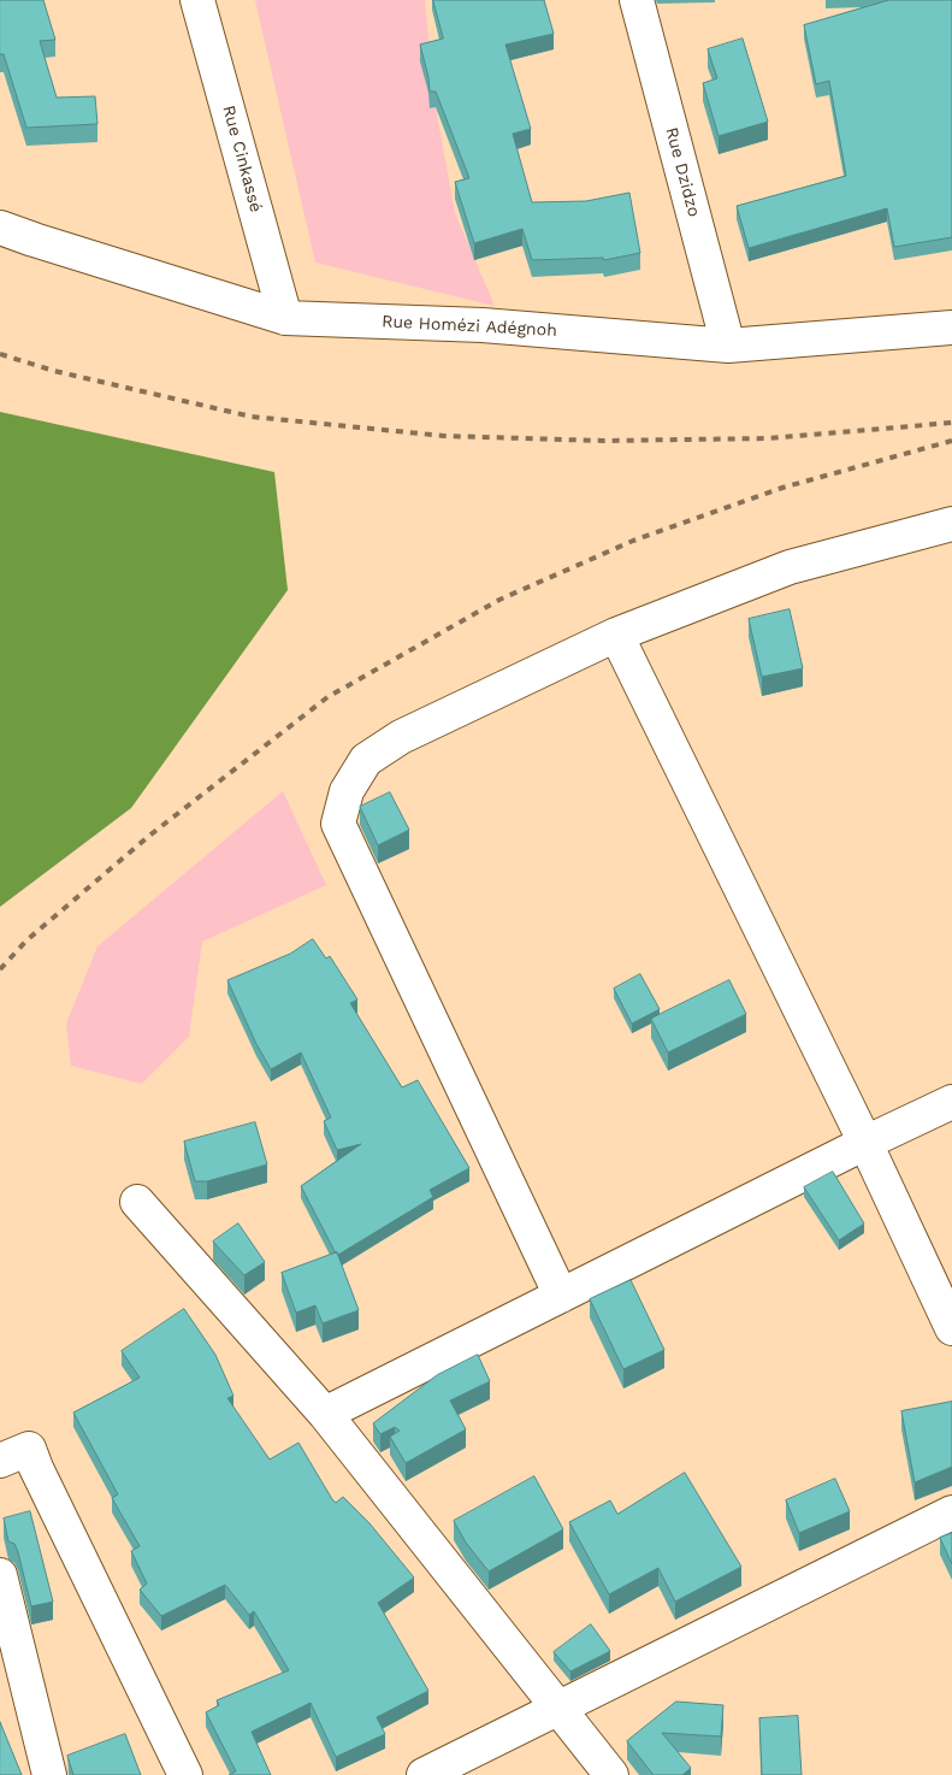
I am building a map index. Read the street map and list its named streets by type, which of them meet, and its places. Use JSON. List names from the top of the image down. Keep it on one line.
{"streets":{"street":["Rue Cinkassé","Rue Dzidzo","Rue Homézi Adégnoh"]},"crossings":[["Rue Cinkassé","Rue Homézi Adégnoh"],["Rue Dzidzo","Rue Homézi Adégnoh"]]}
